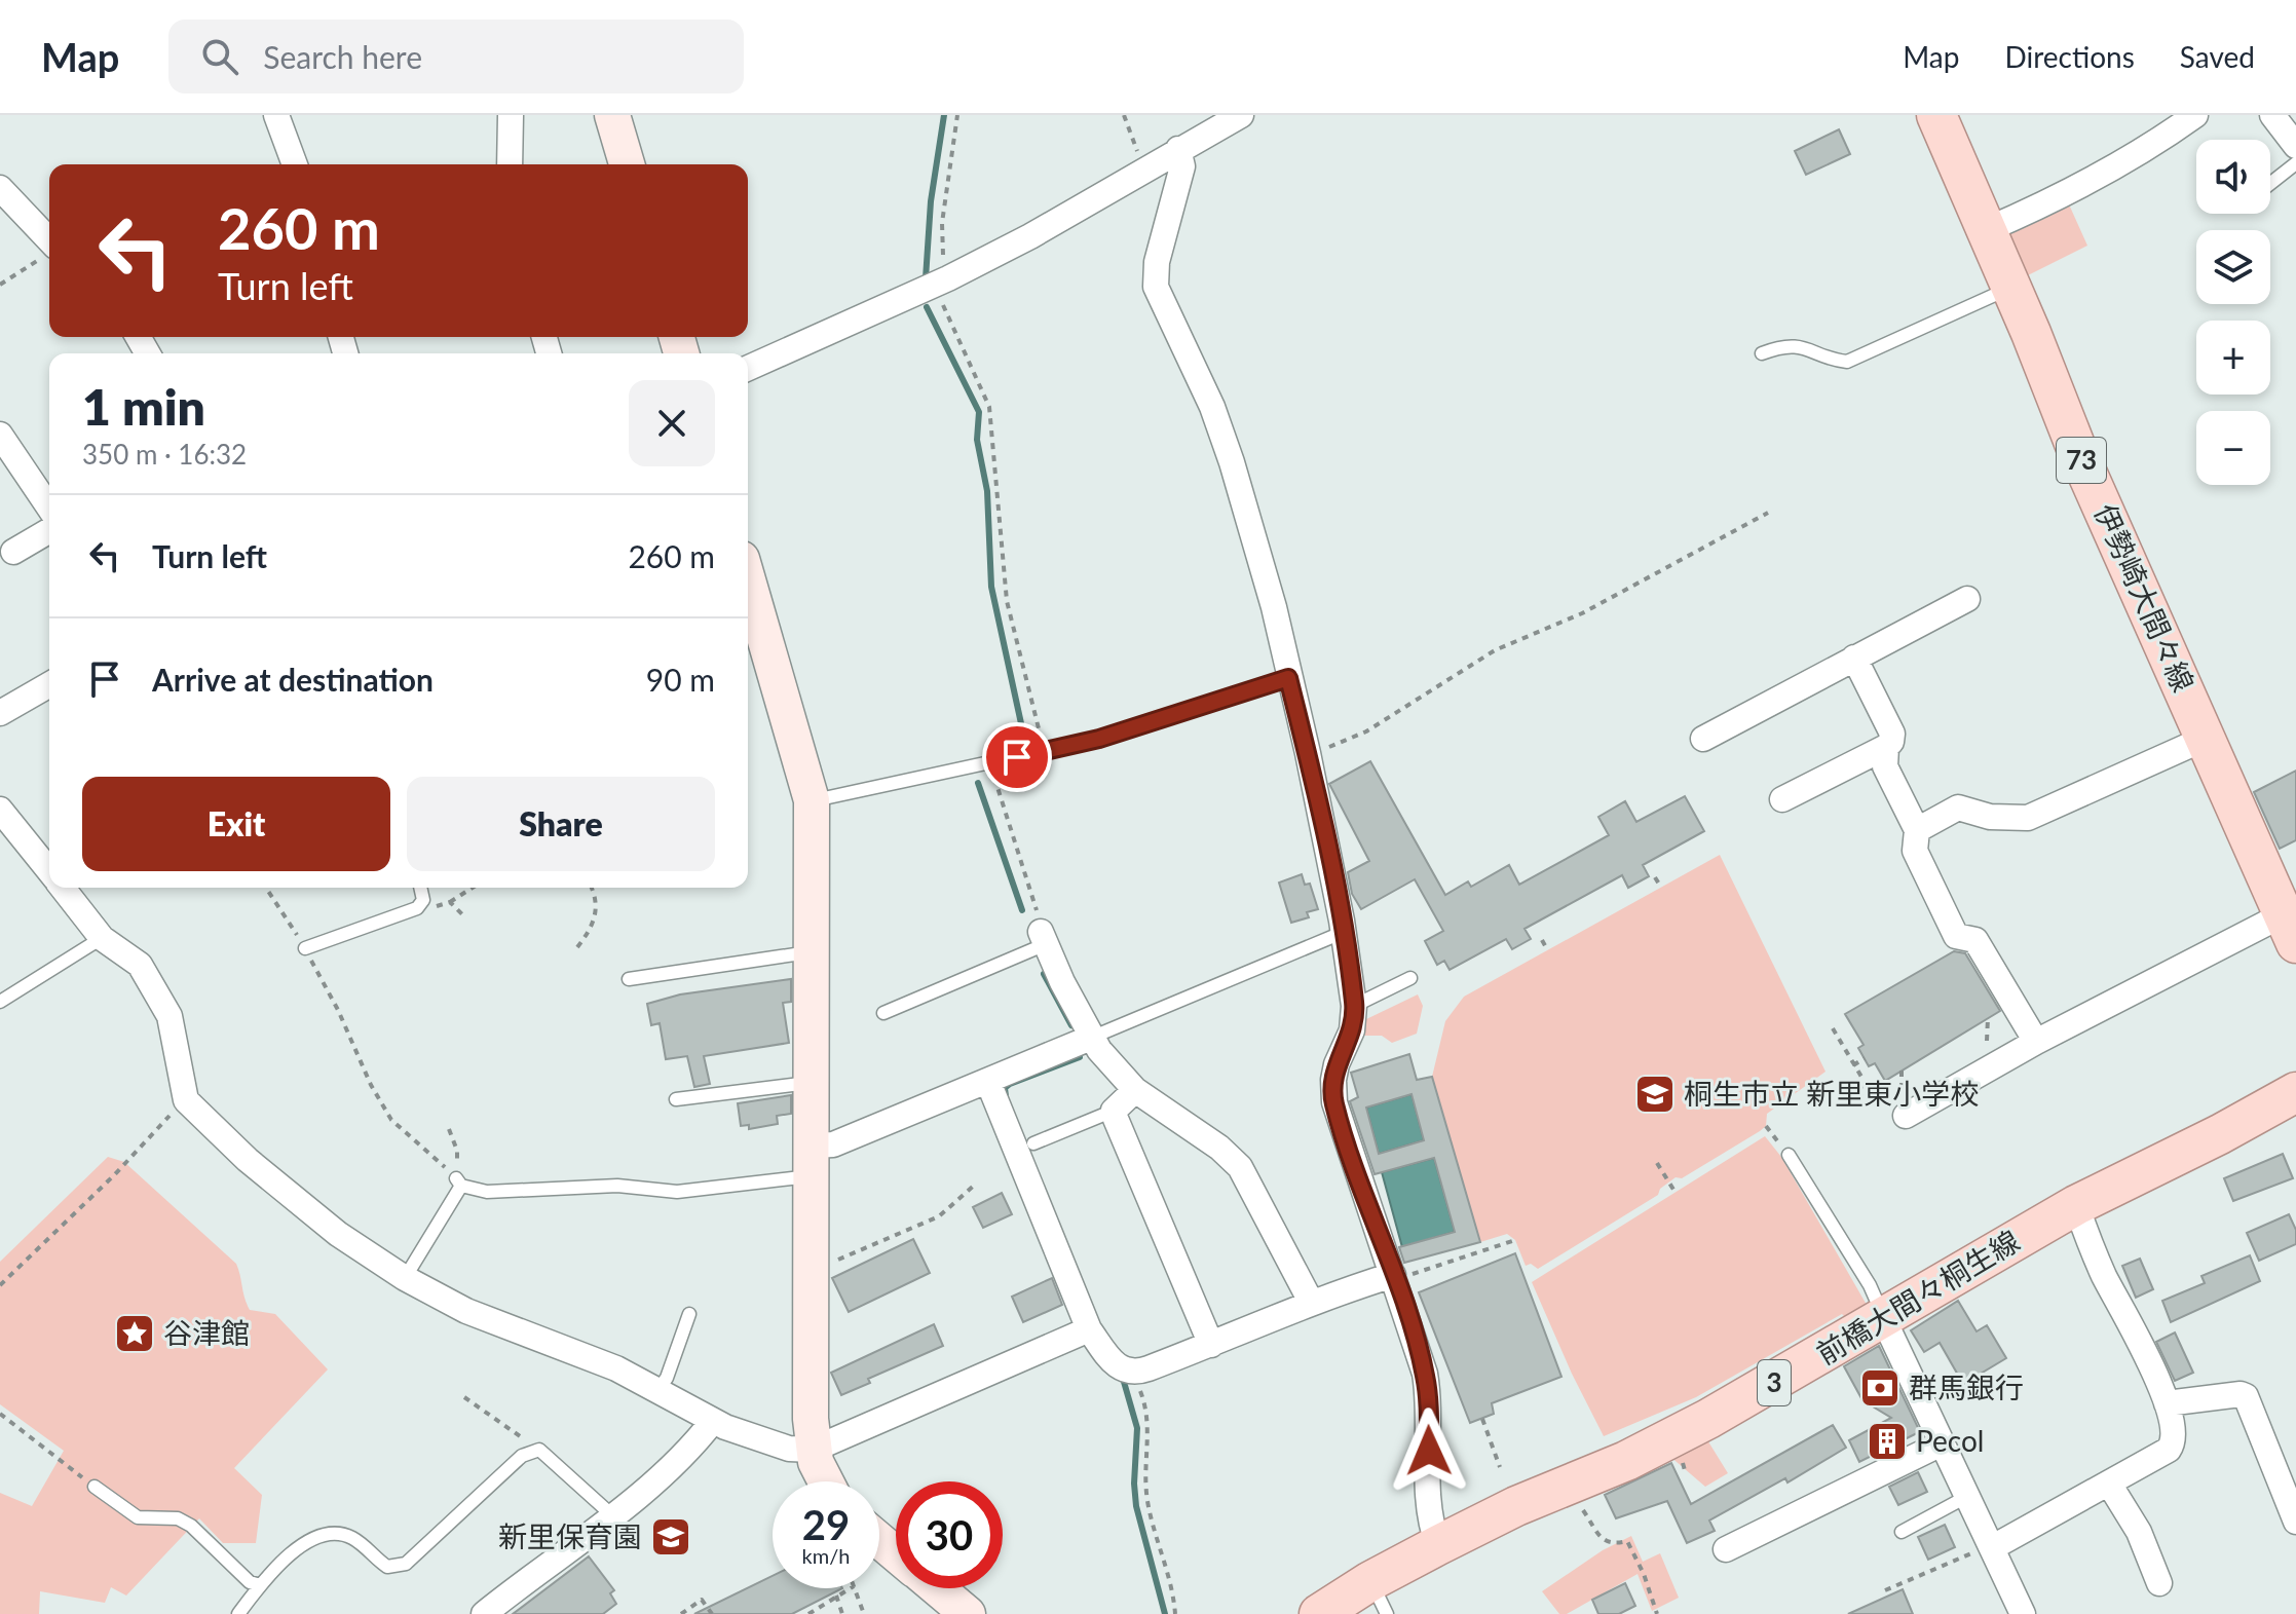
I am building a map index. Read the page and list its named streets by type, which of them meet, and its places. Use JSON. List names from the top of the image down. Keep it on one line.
{"streets":{"main road":["73","伊勢崎大間々線","前橋大間々桐生線","3"]},"places":{"school or university":["桐生市立 新里東小学校","新里保育園"],"place":["谷津館"],"bank":["群馬銀行"],"building":["Pecol"]},"page":{"header":"Map","search":"Search here","nav":["Map","Directions","Saved"],"map_buttons":["+","−"],"turn":["260 m","Turn left"],"heading":["1 min","350 m · 16:32"],"list":[{"name":"Turn left","value":"260 m"},{"name":"Arrive at destination","value":"90 m"}],"buttons":["Exit","Share"],"speed":"29 km/h","limit":"30"}}
